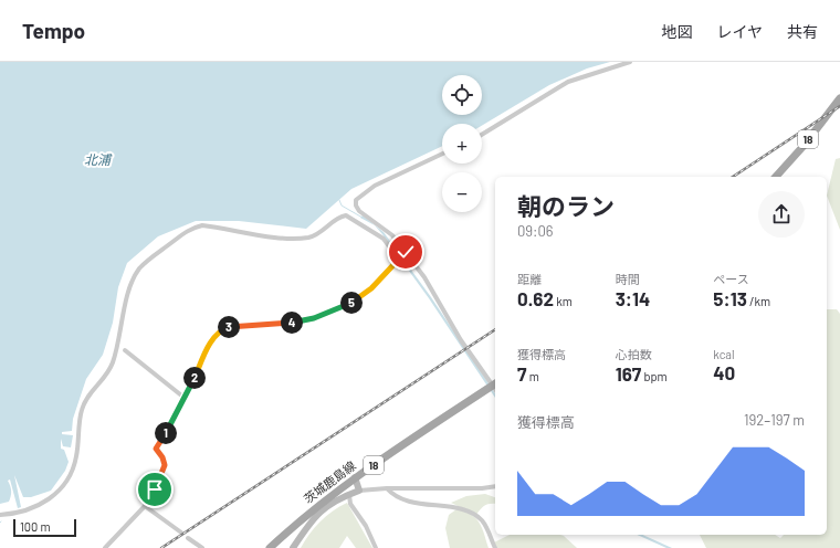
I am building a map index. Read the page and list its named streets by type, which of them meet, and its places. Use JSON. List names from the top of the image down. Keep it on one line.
{"streets":{"main road":["18","茨城鹿島線"]},"water":["北浦"],"scale_bar":"100 m","page":{"header":"Tempo","nav":["地図","レイヤ","共有"],"map_buttons":["+","−"],"heading":["朝のラン","09:06"],"stats":[["距離","0.62 km"],["時間","3:14"],["ペース","5:13 /km"],["獲得標高","7 m"],["心拍数","167 bpm"],["kcal","40"]],"pins":["5","4","3","2","1"],"chart":["獲得標高","192–197 m"],"scale":"100 m"}}
